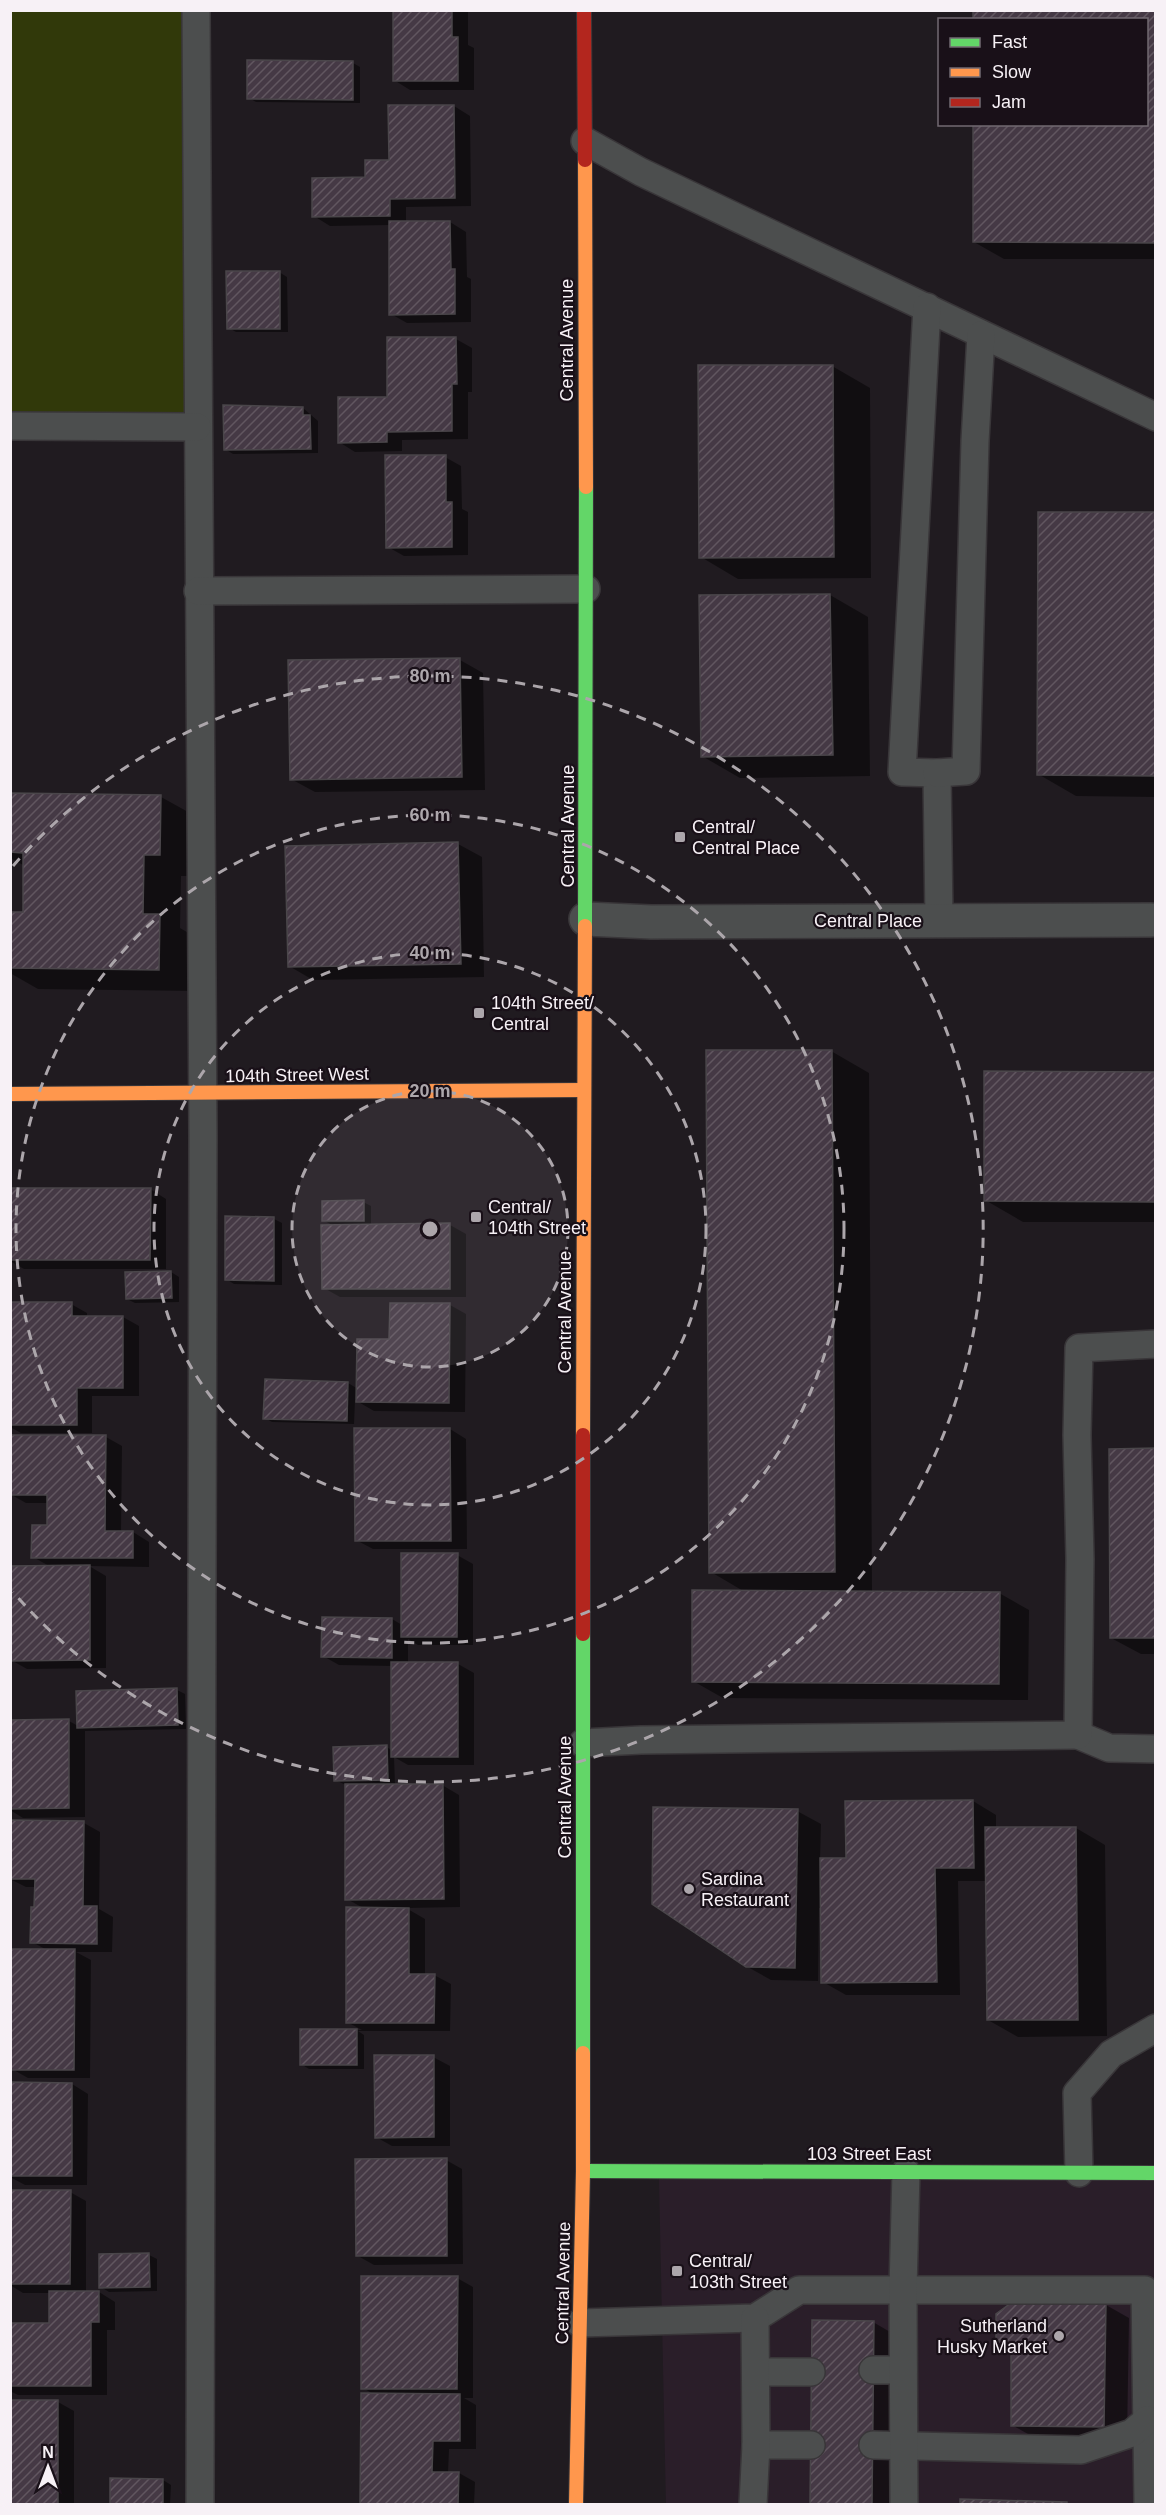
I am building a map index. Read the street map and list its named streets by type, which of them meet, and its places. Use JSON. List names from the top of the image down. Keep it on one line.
{"streets":{"main road":["Central Avenue","104th Street West","103 Street East"],"street":["Central Place"]},"crossings":[["Central Avenue","Central Place"],["Central Avenue","104th Street West"],["Central Avenue","103 Street East"]],"places":{"transit":["Central/ Central Place","104th Street/ Central","Central/ 104th Street","Central/ 103th Street"],"other":["Sardina Restaurant","Sutherland Husky Market"]},"legend":["Fast","Slow","Jam"],"north":"top","rings":["80 m","60 m","40 m","20 m"]}
